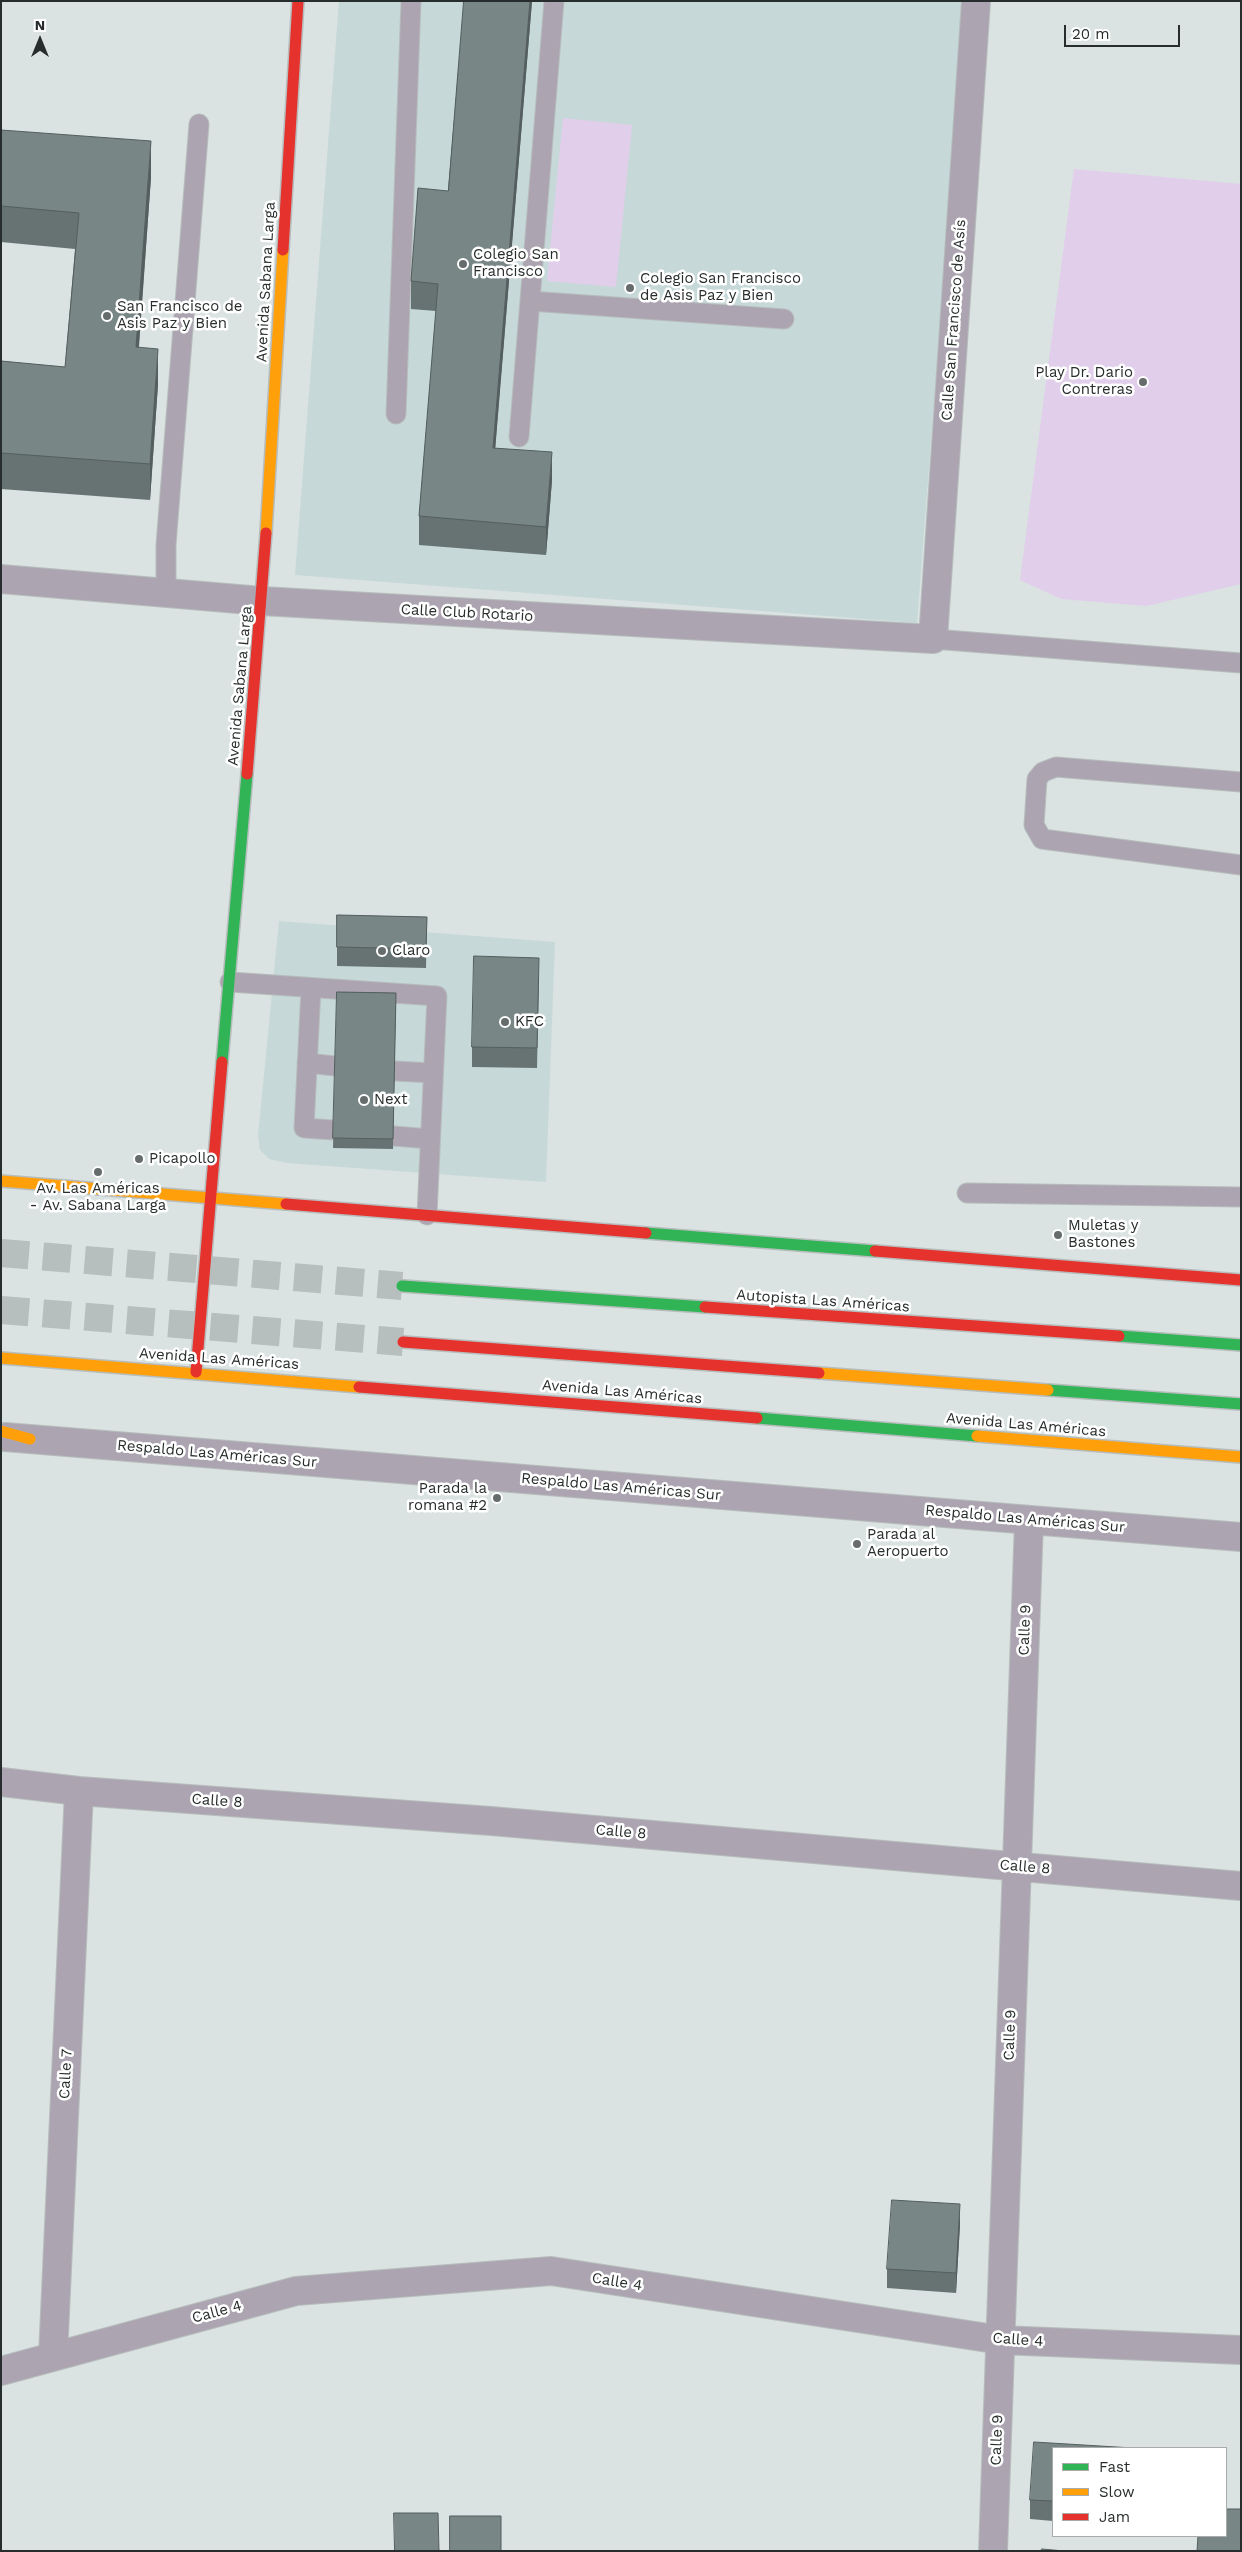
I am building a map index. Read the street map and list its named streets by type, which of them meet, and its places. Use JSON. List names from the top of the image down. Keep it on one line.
{"streets":{"main road":["Avenida Sabana Larga","Autopista Las Américas","Avenida Las Américas"],"street":["Calle San Francisco de Asís","Calle Club Rotario","Respaldo Las Américas Sur","Calle 9","Calle 8","Calle 7","Calle 4"]},"crossings":[["Avenida Sabana Larga","Calle Club Rotario"],["Avenida Sabana Larga","Avenida Las Américas"],["Calle San Francisco de Asís","Calle Club Rotario"],["Respaldo Las Américas Sur","Calle 9"],["Calle 9","Calle 8"],["Calle 9","Calle 4"],["Calle 8","Calle 7"],["Calle 7","Calle 4"]],"places":["Colegio San Francisco","Colegio San Francisco de Asis Paz y Bien","San Francisco de Asis Paz y Bien","Play Dr. Dario Contreras","Claro","KFC","Next","Picapollo","Av. Las Américas - Av. Sabana Larga","Muletas y Bastones","Parada la romana #2","Parada al Aeropuerto"],"legend":["Fast","Slow","Jam"],"scale_bar":"20 m","north":"top"}
